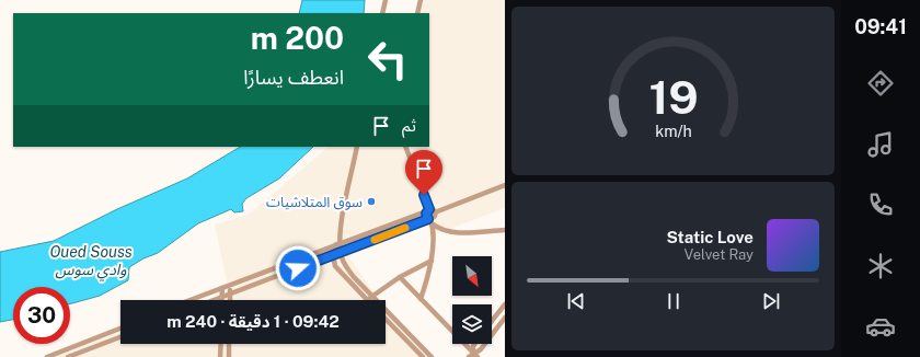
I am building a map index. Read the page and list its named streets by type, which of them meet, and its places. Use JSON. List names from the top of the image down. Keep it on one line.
{"water":["Oued Souss وادي سوس"],"places":["سوق المتلاشيات"],"north":"bottom right","page":{"tabs":"09:41","turn":["200 m","انعطف يسارًا"],"then":"ثم","song":["Static Love","Velvet Ray"],"limit":"30","trip":"09:42 · 1 دقيقة · 240 m","gauge":["19","km/h"]}}
